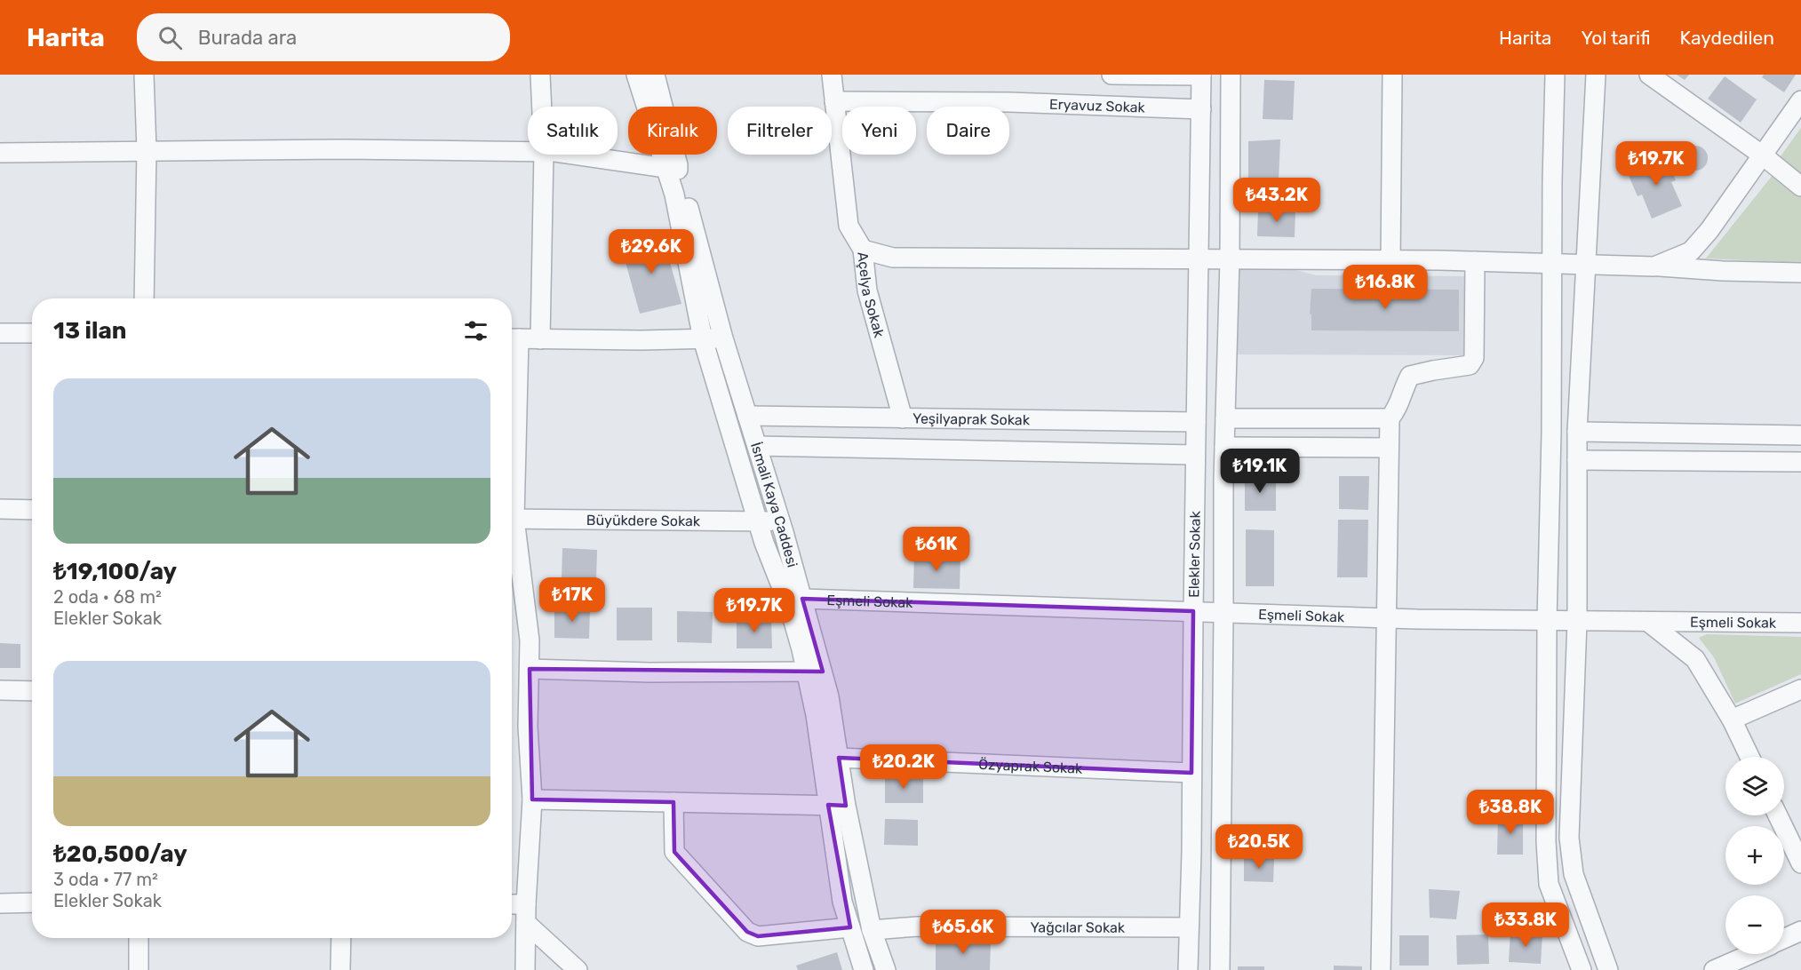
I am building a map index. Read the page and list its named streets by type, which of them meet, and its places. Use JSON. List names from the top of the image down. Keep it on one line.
{"streets":{"street":["Eryavuz Sokak","Açelya Sokak","Yeşilyaprak Sokak","İsmali Kaya Caddesi","Büyükdere Sokak","Elekler Sokak","Eşmeli Sokak","Özyaprak Sokak","Yağcılar Sokak"]},"crossings":[["Eryavuz Sokak","Açelya Sokak"],["Eryavuz Sokak","Elekler Sokak"],["Açelya Sokak","Yeşilyaprak Sokak"],["Yeşilyaprak Sokak","İsmali Kaya Caddesi"],["Yeşilyaprak Sokak","Elekler Sokak"],["İsmali Kaya Caddesi","Büyükdere Sokak"],["İsmali Kaya Caddesi","Eşmeli Sokak"],["İsmali Kaya Caddesi","Özyaprak Sokak"],["İsmali Kaya Caddesi","Yağcılar Sokak"],["Elekler Sokak","Eşmeli Sokak"],["Elekler Sokak","Özyaprak Sokak"],["Elekler Sokak","Yağcılar Sokak"]],"page":{"header":"Harita","search":"Burada ara","nav":["Harita","Yol tarifi","Kaydedilen"],"chip":["Satılık","Kiralık","Filtreler","Yeni","Daire"],"price":["₺19.7K","₺43.2K","₺29.6K","₺16.8K","₺19.1K","₺61K","₺17K","₺19.7K","₺20.2K","₺38.8K","₺20.5K","₺33.8K","₺65.6K"],"heading":"13 ilan","list":[{"name":"₺19,100/ay","note":"2 oda · 68 m² · Elekler Sokak"},{"name":"₺20,500/ay","note":"3 oda · 77 m² · Elekler Sokak"}],"map_buttons":["+","−"]}}
